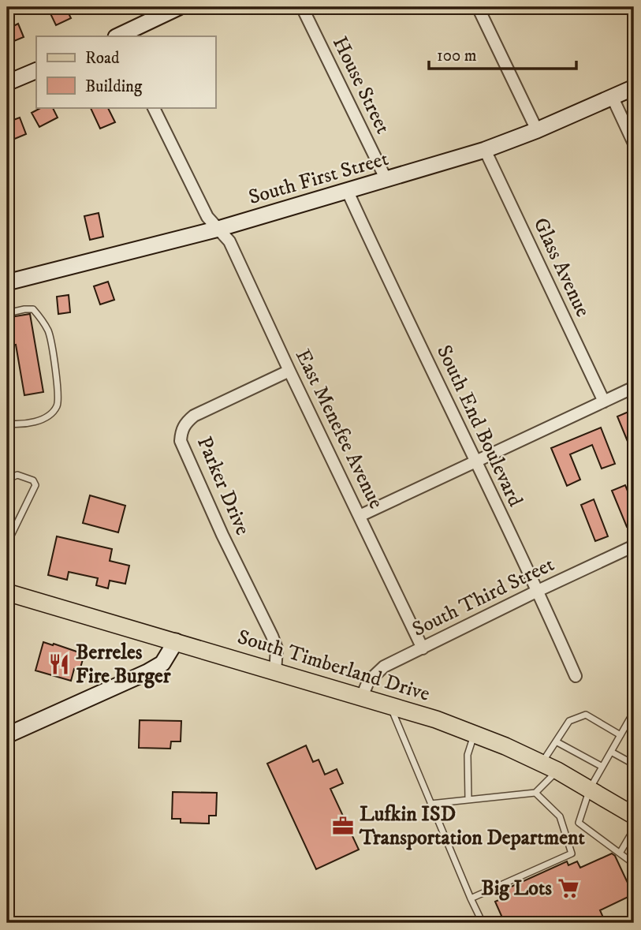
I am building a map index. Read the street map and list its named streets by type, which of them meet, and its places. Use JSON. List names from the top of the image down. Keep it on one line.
{"streets":{"main road":["South Timberland Drive"],"street":["House Street","South First Street","Glass Avenue","South End Boulevard","East Menefee Avenue","Parker Drive","South Third Street"]},"crossings":[["House Street","South First Street"],["South First Street","Glass Avenue"],["South First Street","South End Boulevard"],["South First Street","East Menefee Avenue"],["South End Boulevard","South Third Street"],["East Menefee Avenue","Parker Drive"],["East Menefee Avenue","South Third Street"],["Parker Drive","South Timberland Drive"],["South Third Street","South Timberland Drive"]],"places":{"restaurant":["Berreles Fire Burger"],"office":["Lufkin ISD Transportation Department"],"supermarket":["Big Lots"]},"legend":["Road","Building"],"scale_bar":"100 m"}
